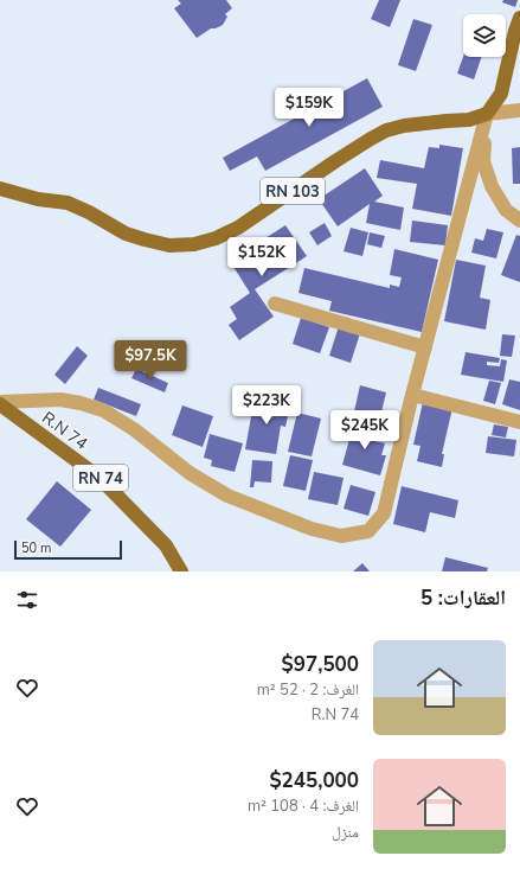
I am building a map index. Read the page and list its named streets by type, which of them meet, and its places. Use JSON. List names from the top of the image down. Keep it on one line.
{"streets":{"main road":["RN 103","R.N 74","RN 74"]},"scale_bar":"50 m","page":{"price":["$159K","$152K","$97.5K","$223K","$245K"],"scale":"50 m","heading":"العقارات: 5","list":[{"name":"$97,500","note":"الغرف: 2 · 52 m² · R.N 74"},{"name":"$245,000","note":"الغرف: 4 · 108 m² · منزل"}]}}
